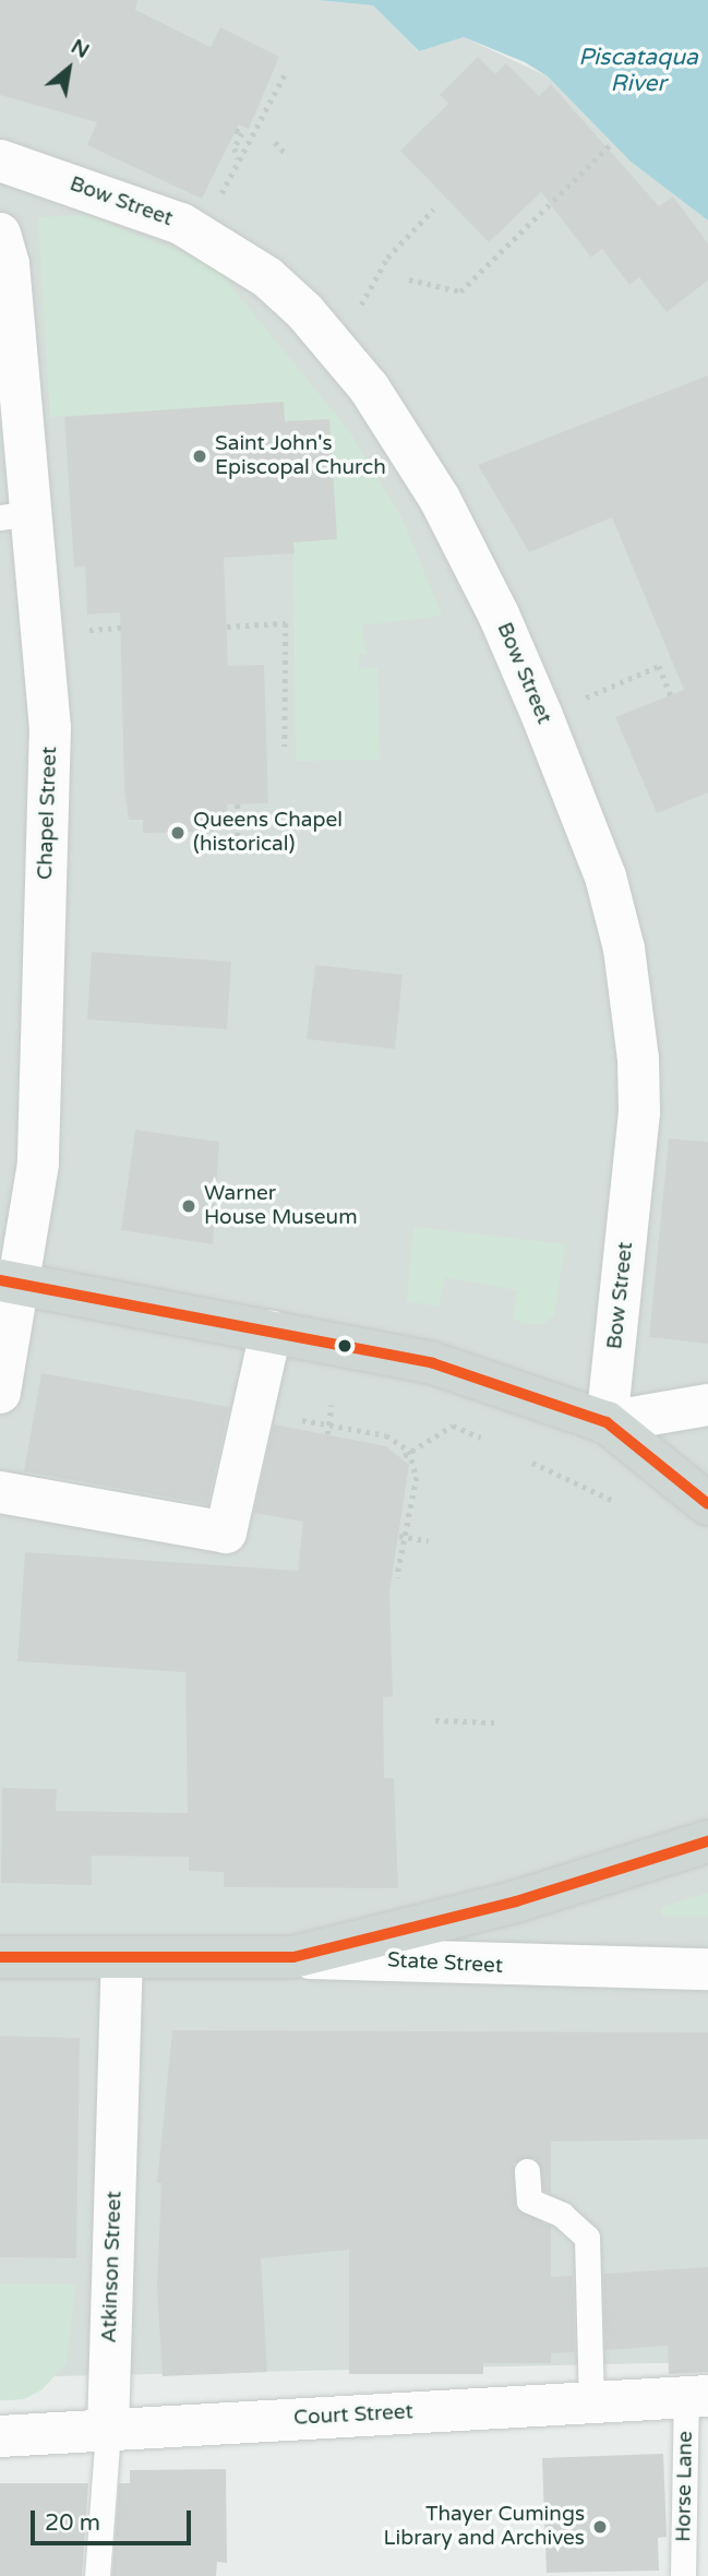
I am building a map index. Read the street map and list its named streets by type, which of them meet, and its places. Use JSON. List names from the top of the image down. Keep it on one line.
{"streets":{"main road":["State Street"],"street":["Bow Street","Chapel Street","Atkinson Street","Court Street"],"lane":["Horse Lane"]},"crossings":[["State Street","Atkinson Street"],["Atkinson Street","Court Street"],["Court Street","Horse Lane"]],"water":["Piscataqua River"],"places":["Saint John's Episcopal Church","Queens Chapel (historical)","Warner House Museum","Thayer Cumings Library and Archives"],"scale_bar":"20 m","north":"top right"}
